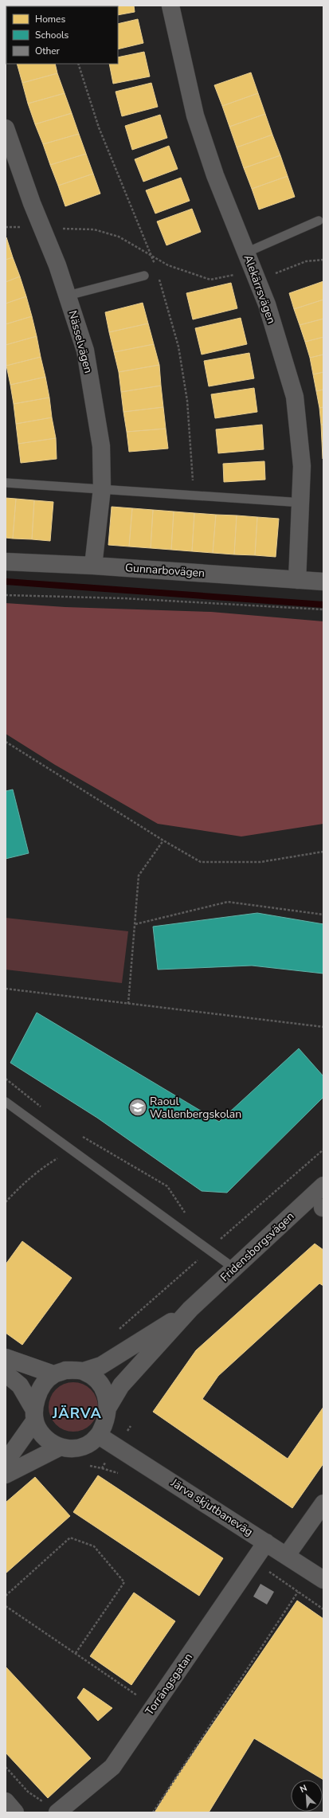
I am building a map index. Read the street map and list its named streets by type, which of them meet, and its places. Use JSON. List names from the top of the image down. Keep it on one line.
{"streets":{"street":["Alekärrsvägen","Nässelvägen","Gunnarbovägen","Fridensborgsvägen","Järva skjutbaneväg","Torrängsgatan"]},"crossings":[["Alekärrsvägen","Gunnarbovägen"],["Nässelvägen","Gunnarbovägen"],["Fridensborgsvägen","Järva skjutbaneväg"],["Järva skjutbaneväg","Torrängsgatan"]],"districts":["JÄRVA"],"places":{"school or university":["Raoul Wallenbergskolan"]},"legend":["Homes","Schools","Other"],"north":"top left"}
